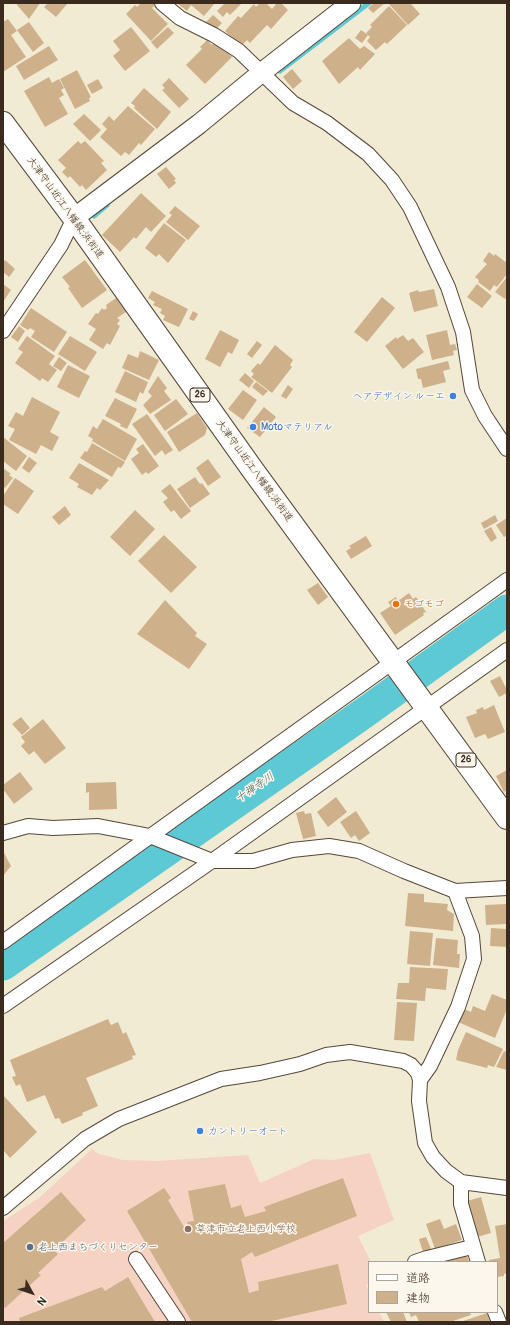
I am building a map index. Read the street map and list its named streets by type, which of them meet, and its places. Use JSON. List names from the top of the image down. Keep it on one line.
{"streets":{"main road":["大津守山近江八幡線;浜街道","26"]},"water":["十禅寺川"],"places":["ヘアデザイン ルーエ","Motoマテリアル","モゴモゴ","カントリーオート","草津市立老上西小学校","老上西まちづくりセンター"],"legend":["道路","建物"],"north":"bottom right"}
